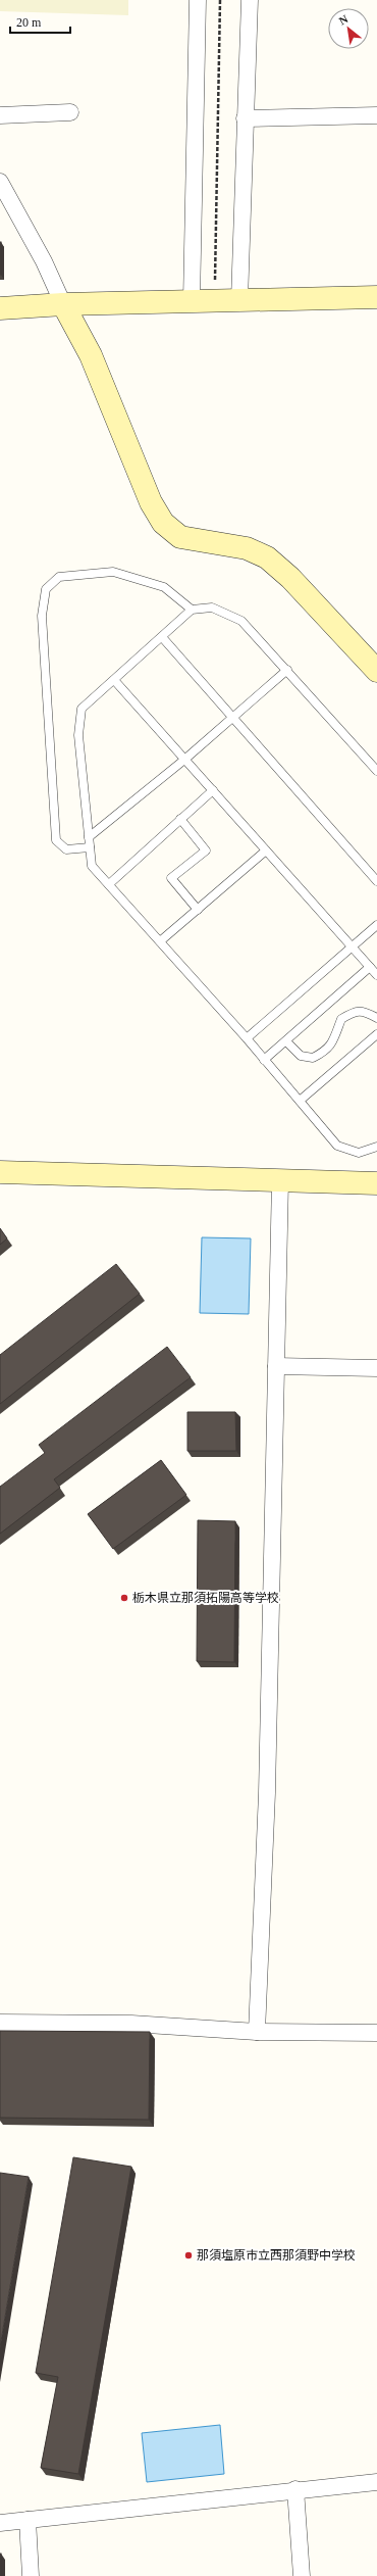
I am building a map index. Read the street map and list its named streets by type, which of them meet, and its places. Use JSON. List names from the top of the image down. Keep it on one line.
{"places":["栃木県立那須拓陽高等学校","那須塩原市立西那須野中学校"],"scale_bar":"20 m","north":"top left"}
